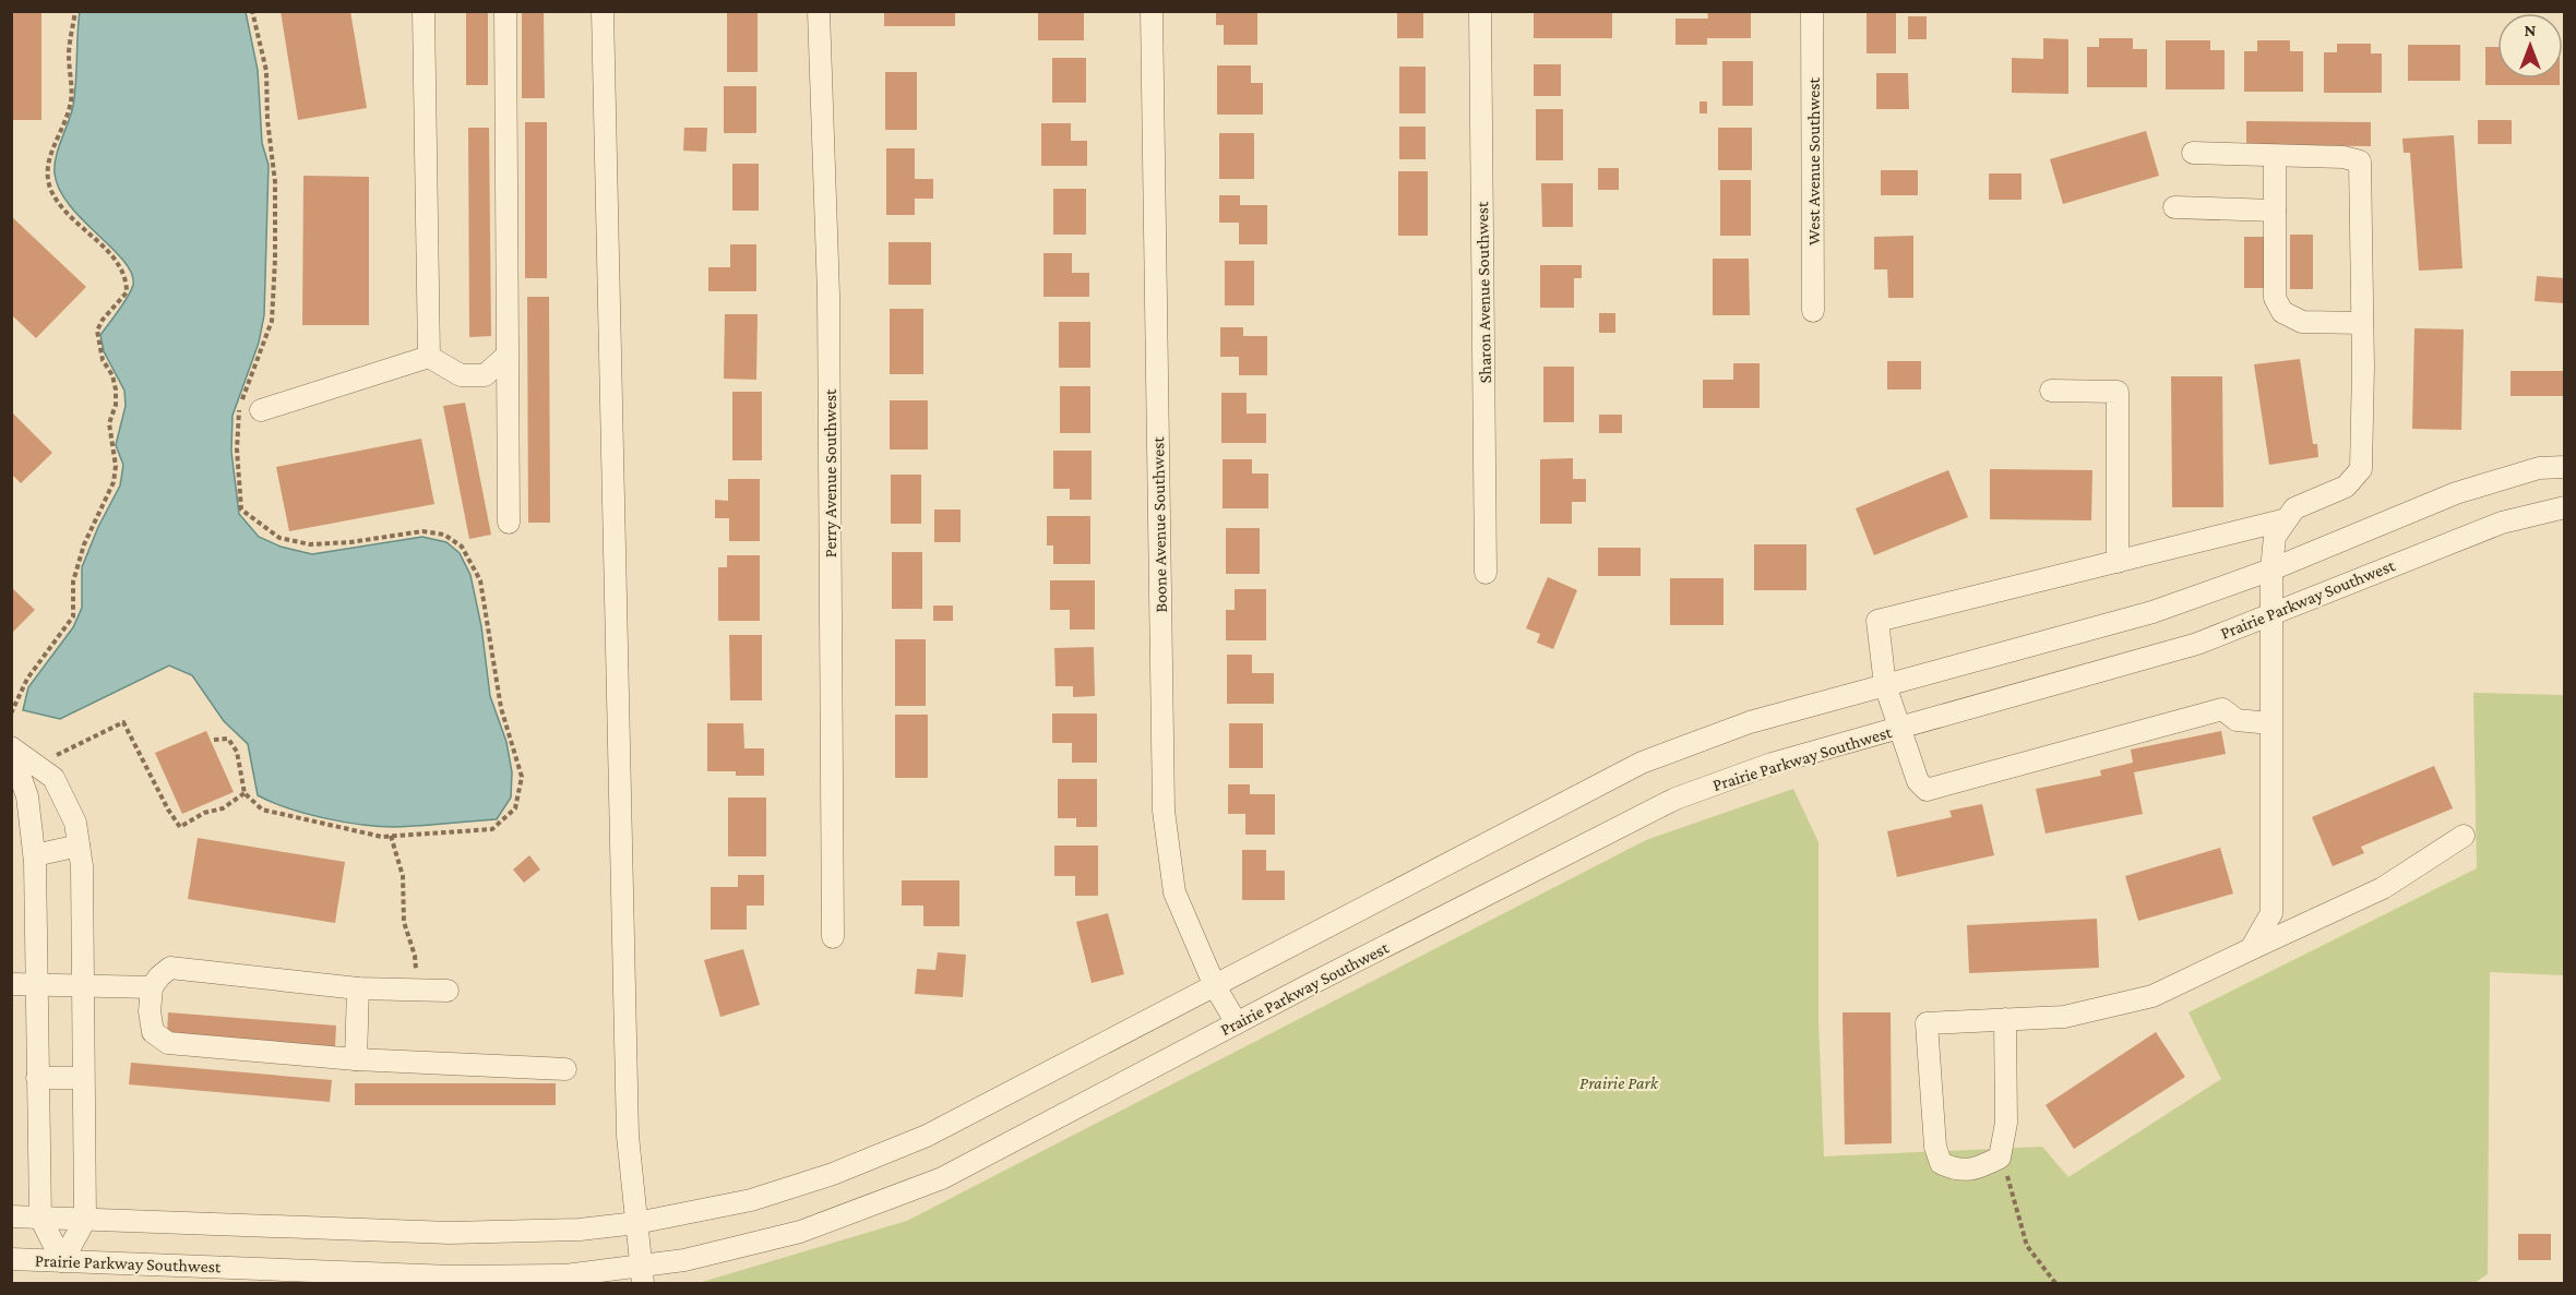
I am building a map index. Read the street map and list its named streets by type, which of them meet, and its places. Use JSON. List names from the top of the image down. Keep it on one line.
{"streets":{"street":["West Avenue Southwest","Sharon Avenue Southwest","Perry Avenue Southwest","Boone Avenue Southwest","Prairie Parkway Southwest"]},"crossings":[["Boone Avenue Southwest","Prairie Parkway Southwest"]],"parks":["Prairie Park"],"north":"top"}
